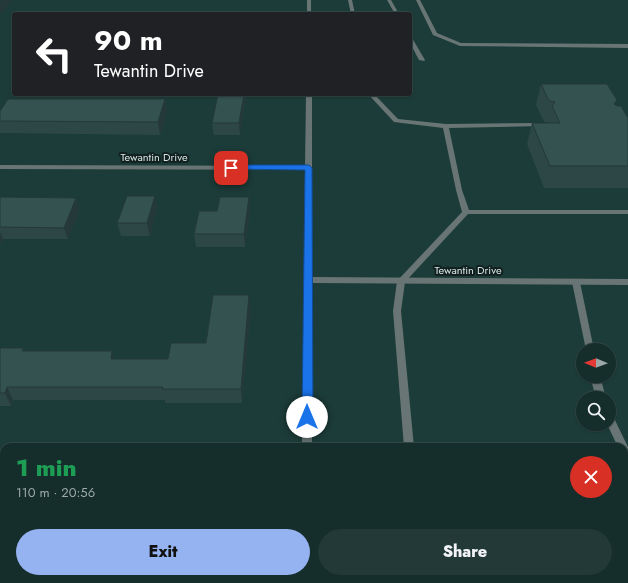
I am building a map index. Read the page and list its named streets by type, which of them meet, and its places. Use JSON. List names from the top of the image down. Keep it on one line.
{"streets":{"street":["Tewantin Drive"]},"north":"left","page":{"turn":["90 m","Tewantin Drive"],"heading":["1 min","110 m · 20:56"],"buttons":["Exit","Share"]}}
